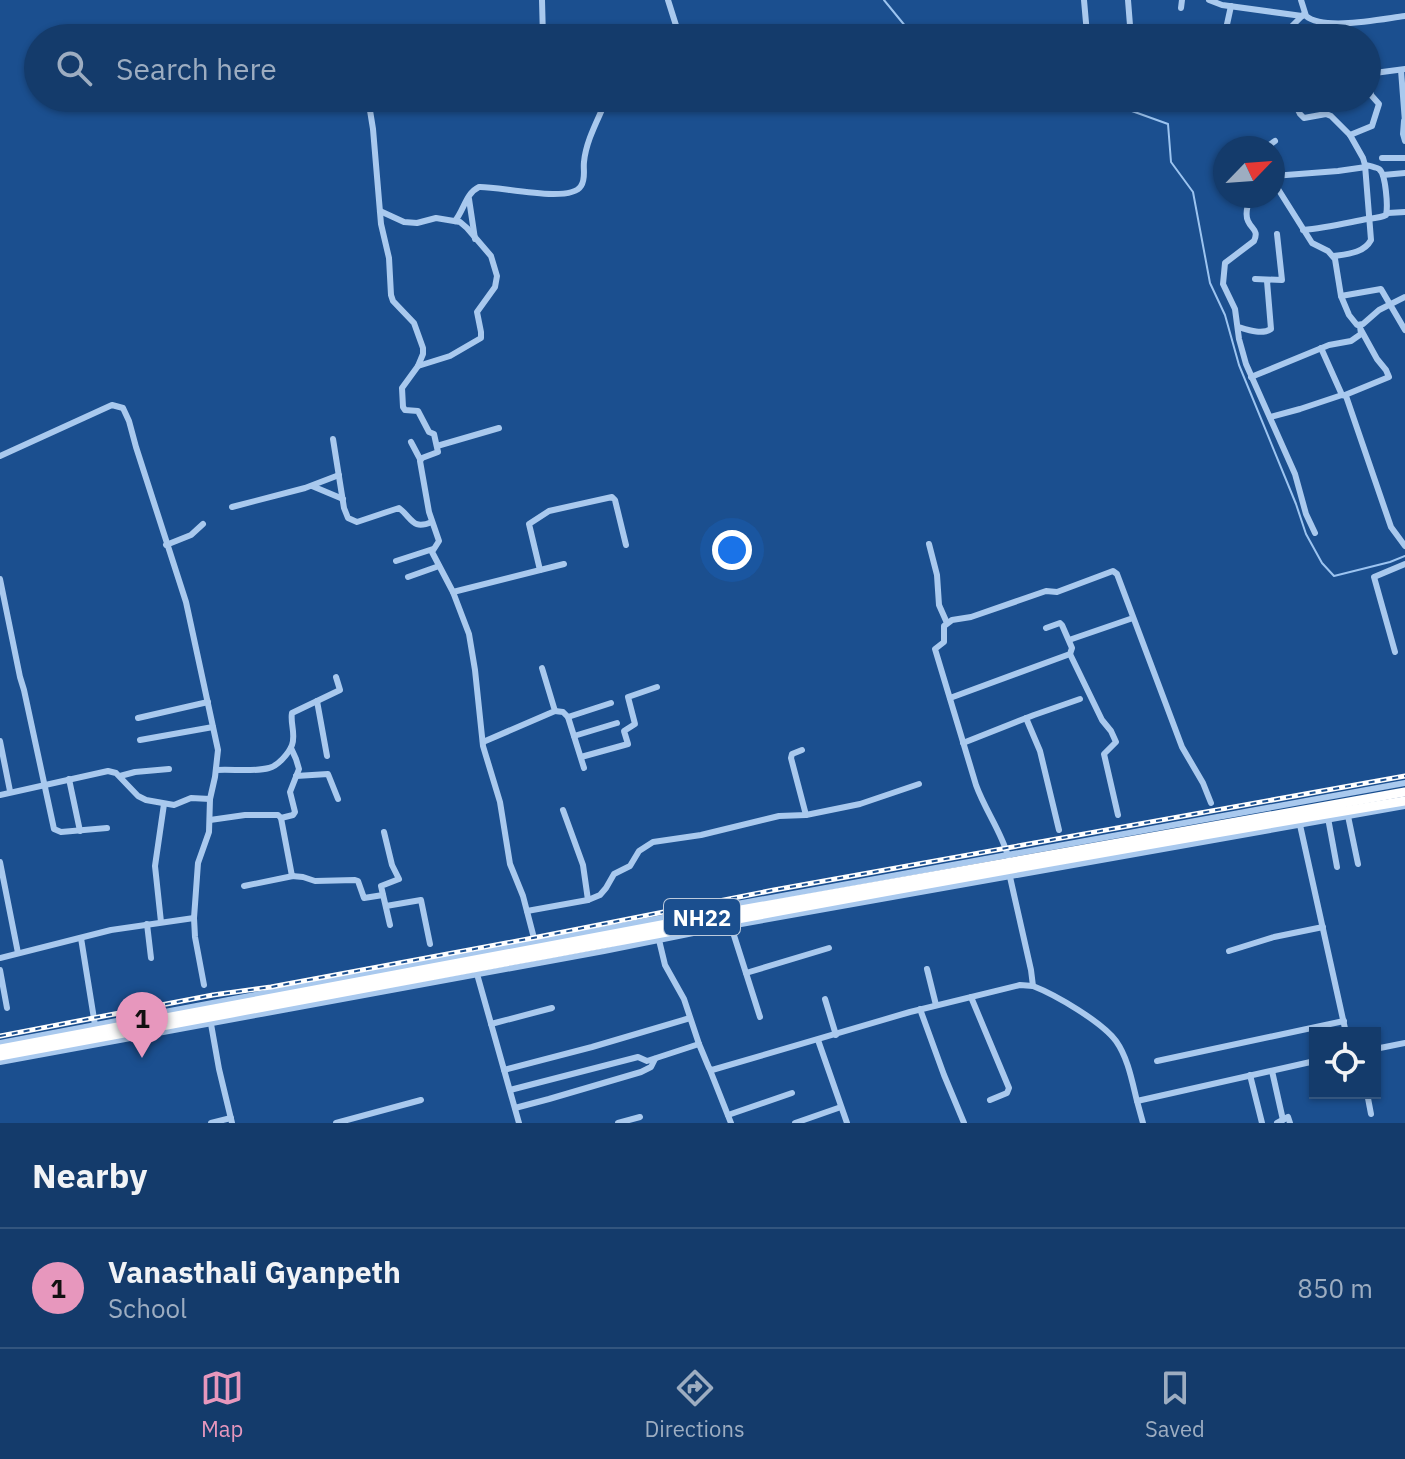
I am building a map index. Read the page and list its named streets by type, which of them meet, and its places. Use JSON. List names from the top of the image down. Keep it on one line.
{"streets":{"highway":["NH22"]},"north":"top right","page":{"search":"Search here","pins":"1","heading":"Nearby","list":[{"mark":"1","name":"Vanasthali Gyanpeth","note":"School","value":"850 m"}],"nav":["Map","Directions","Saved"]}}
